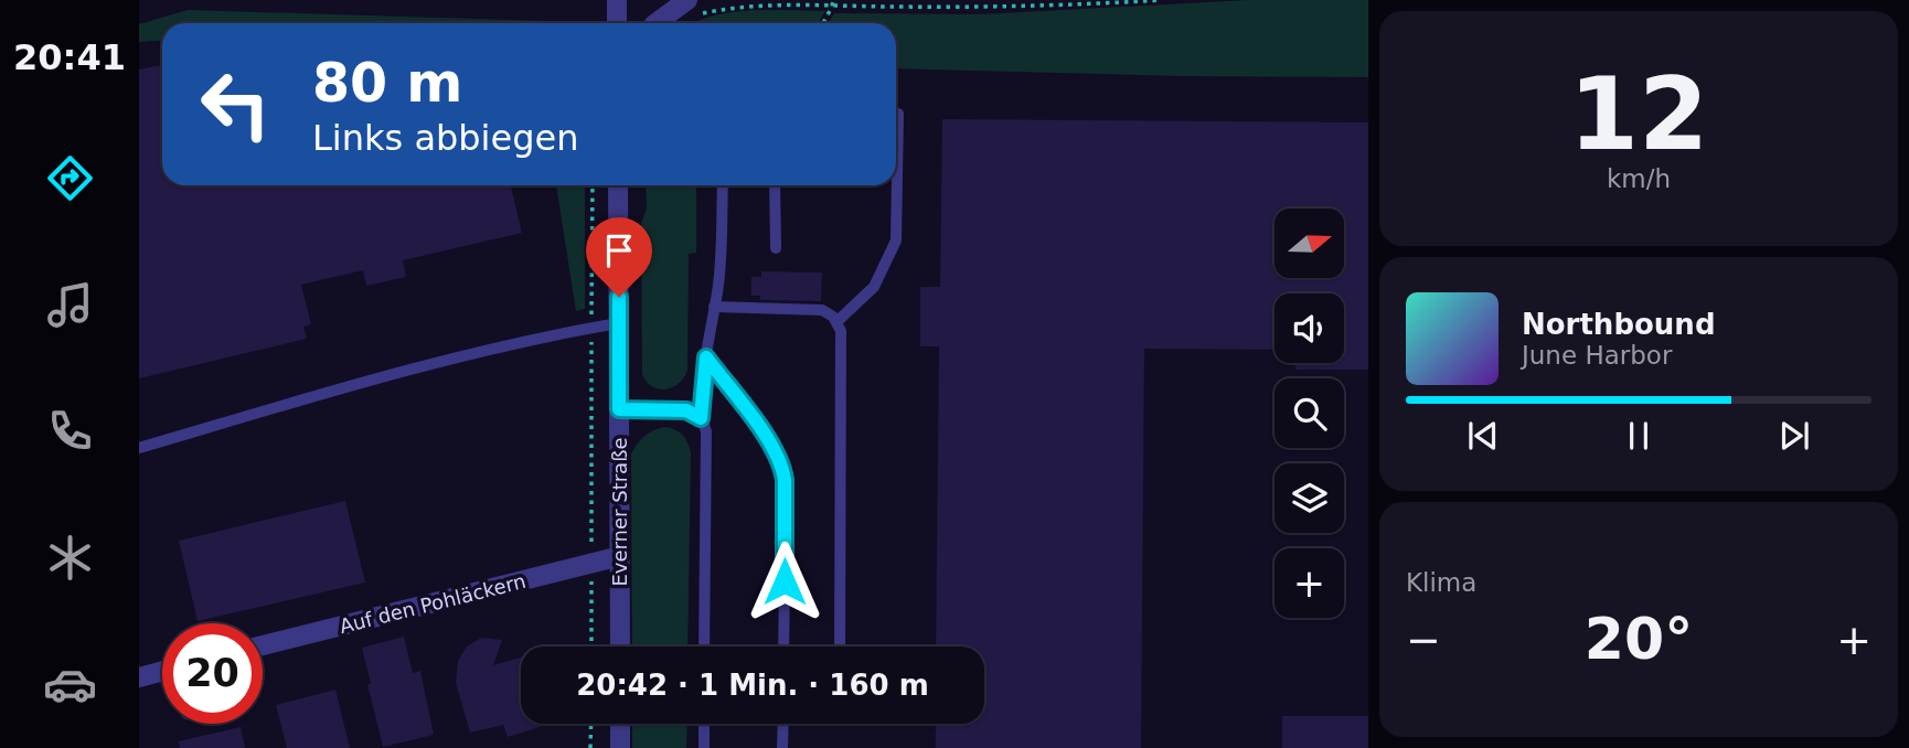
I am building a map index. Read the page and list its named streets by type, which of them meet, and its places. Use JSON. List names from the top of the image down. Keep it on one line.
{"streets":{"street":["Everner Straße","Auf den Pohläckern"]},"crossings":[["Everner Straße","Auf den Pohläckern"]],"north":"right","page":{"tabs":"20:41","tile":[["12","km/h"],"Klima"],"turn":["80 m","Links abbiegen"],"map_buttons":"+","song":["Northbound","June Harbor"],"heat":["−","20°","+"],"limit":"20","trip":"20:42 · 1 Min. · 160 m"}}
